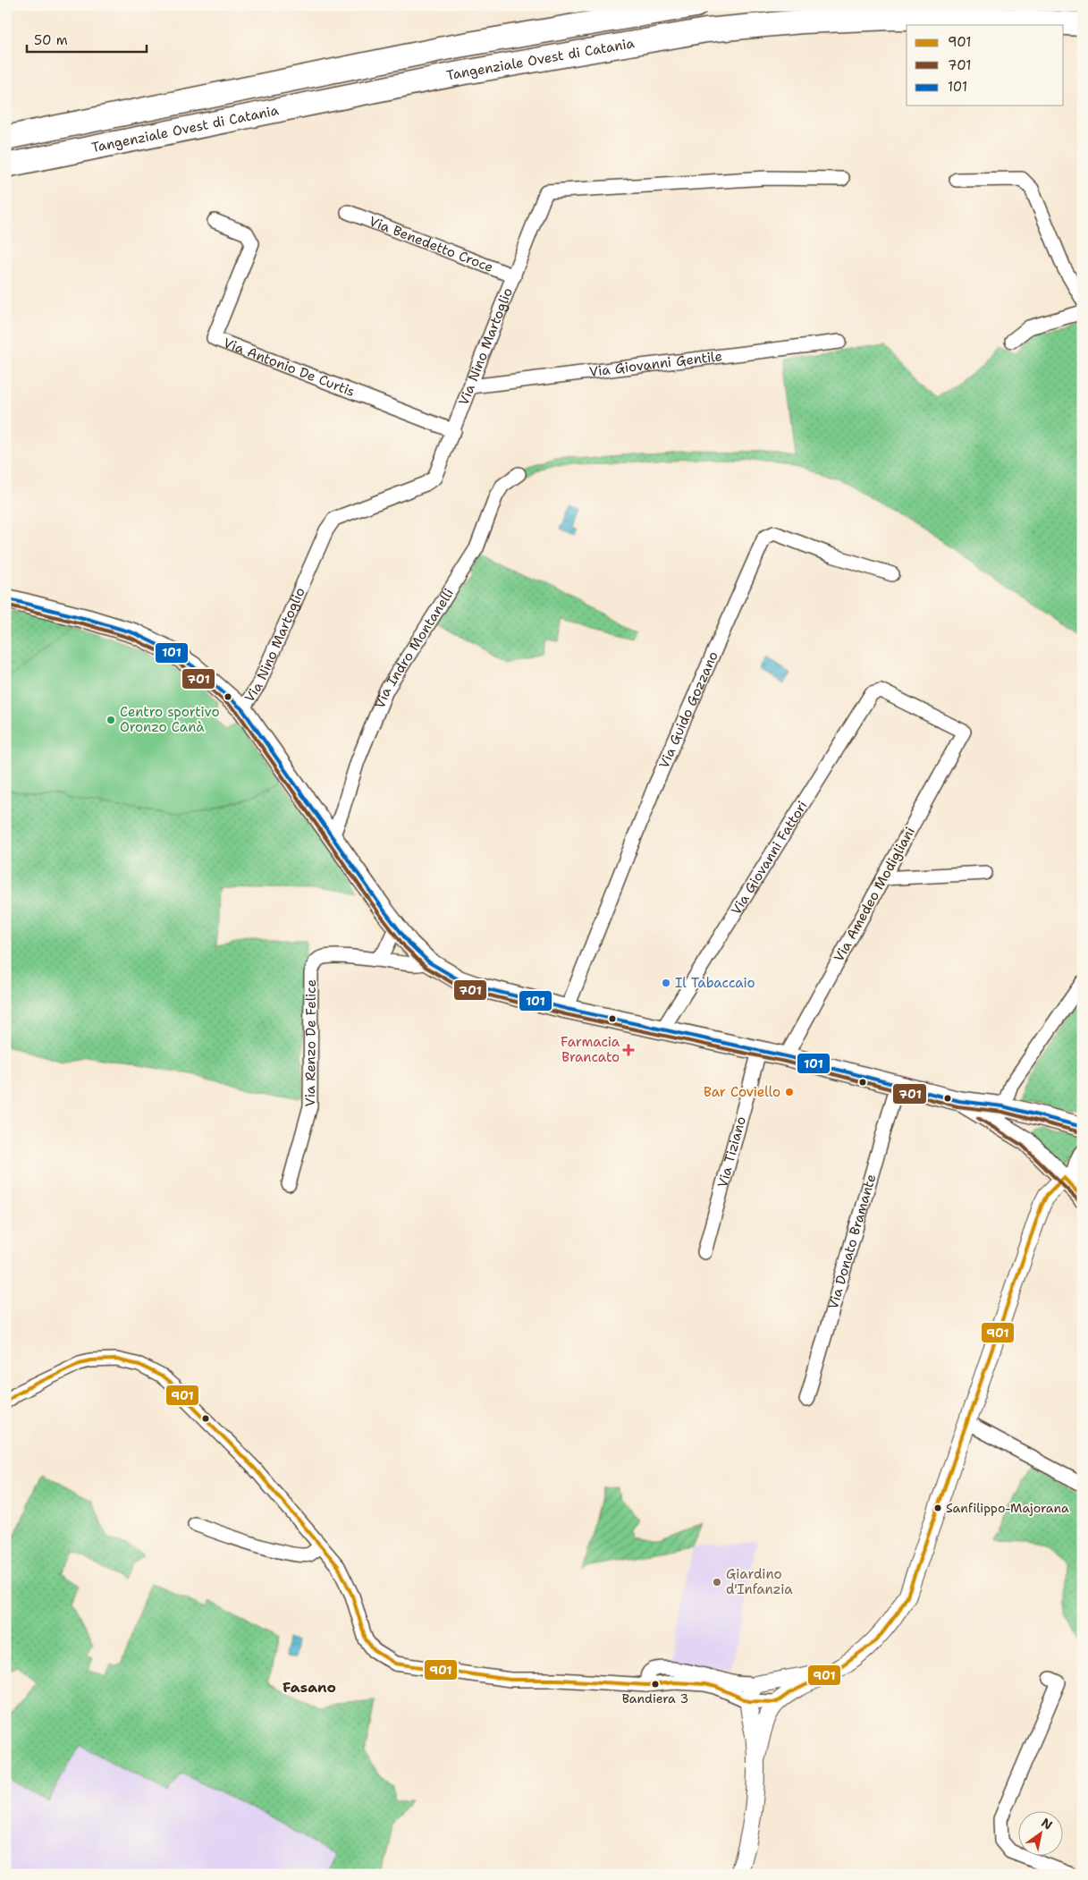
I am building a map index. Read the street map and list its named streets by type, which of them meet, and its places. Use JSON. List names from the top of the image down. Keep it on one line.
{"streets":{"highway":["Tangenziale Ovest di Catania"],"street":["Via Benedetto Croce","Via Nino Martoglio","Via Giovanni Gentile","Via Antonio De Curtis","Via Indro Montanelli","Via Guido Gozzano","Via Giovanni Fattori","Via Amedeo Modigliani","Via Renzo De Felice","Via Tiziano","Via Donato Bramante"]},"crossings":[["Via Benedetto Croce","Via Nino Martoglio"],["Via Nino Martoglio","Via Giovanni Gentile"],["Via Nino Martoglio","Via Antonio De Curtis"],["Via Giovanni Fattori","Via Amedeo Modigliani"]],"districts":["Fasano"],"places":{"other":["Centro sportivo Oronzo Canà","Il Tabaccaio","Bar Coviello","Sanfilippo-Majorana","Giardino d'Infanzia","Bandiera 3"],"health":["Farmacia Brancato"]},"lines":["transit line 101","transit line 701","transit line 901"],"legend":["901","701","101"],"scale_bar":"50 m","north":"top right"}
